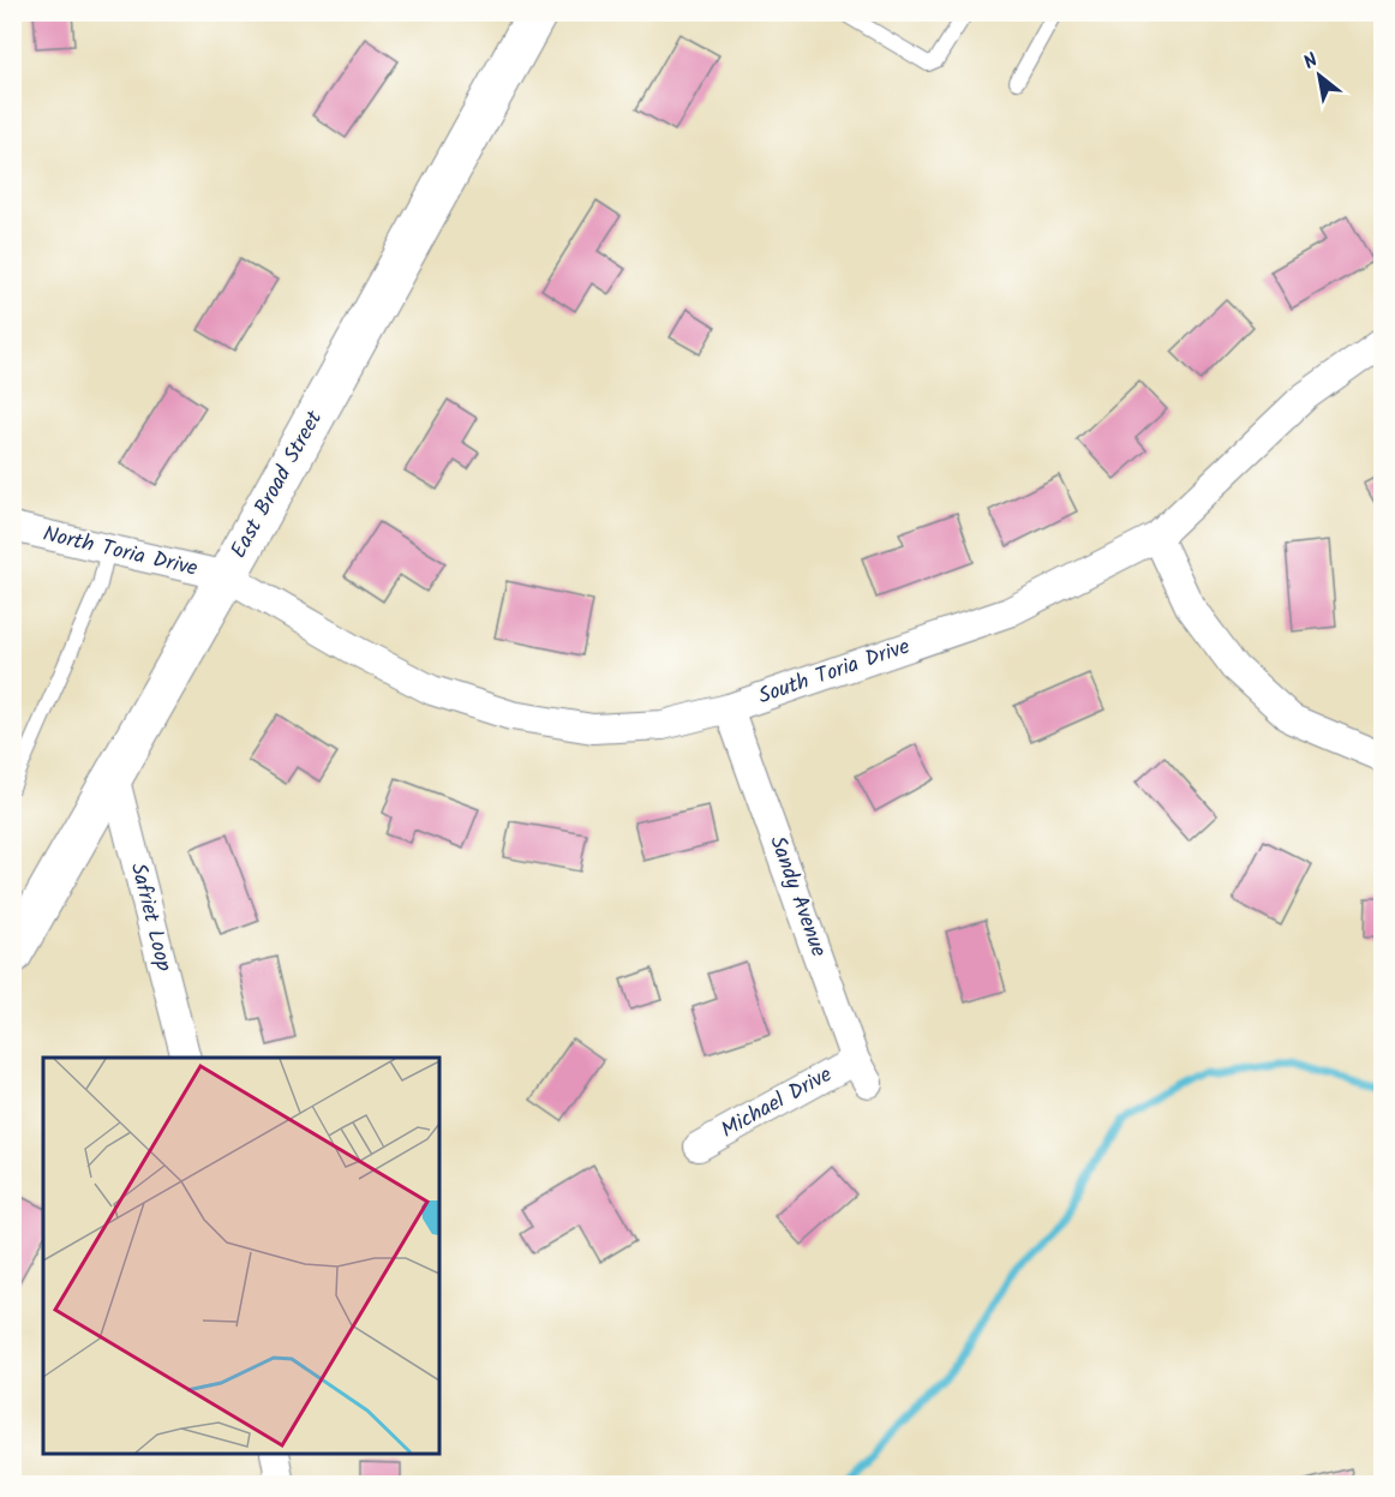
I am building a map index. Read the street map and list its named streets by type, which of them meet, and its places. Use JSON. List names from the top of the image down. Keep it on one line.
{"streets":{"main road":["East Broad Street"],"street":["North Toria Drive","South Toria Drive","Sandy Avenue","Safriet Loop","Michael Drive"]},"crossings":[["East Broad Street","North Toria Drive"],["East Broad Street","South Toria Drive"],["East Broad Street","Safriet Loop"],["North Toria Drive","South Toria Drive"],["South Toria Drive","Sandy Avenue"],["Sandy Avenue","Michael Drive"]],"north":"top left"}
